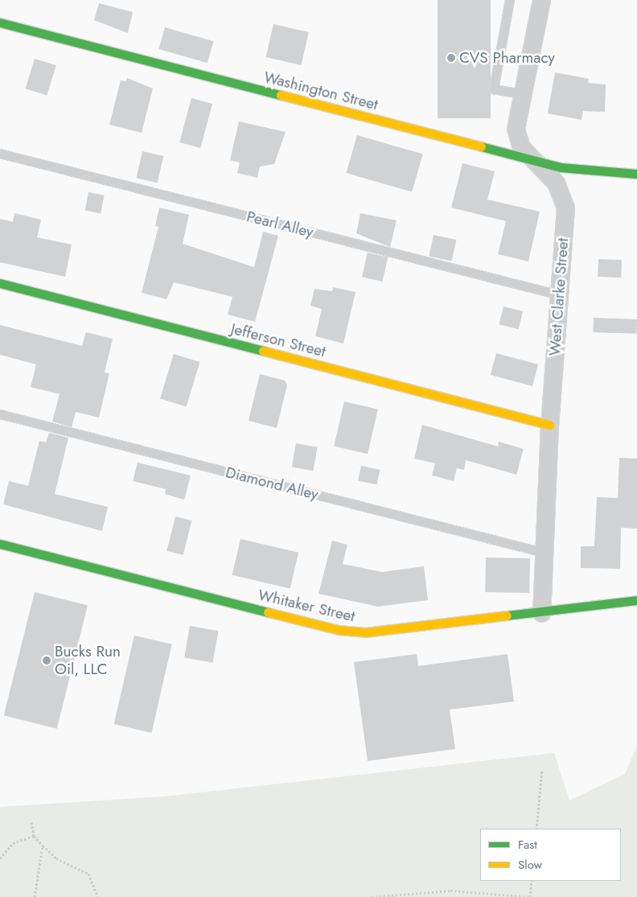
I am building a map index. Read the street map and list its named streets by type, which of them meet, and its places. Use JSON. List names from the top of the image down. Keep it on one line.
{"streets":{"street":["Washington Street","West Clarke Street","Jefferson Street","Whitaker Street"],"lane":["Pearl Alley","Diamond Alley"]},"crossings":[["Washington Street","West Clarke Street"],["Pearl Alley","West Clarke Street"],["West Clarke Street","Jefferson Street"],["West Clarke Street","Diamond Alley"],["West Clarke Street","Whitaker Street"]],"places":["CVS Pharmacy","Bucks Run Oil, LLC"],"legend":["Fast","Slow"]}
